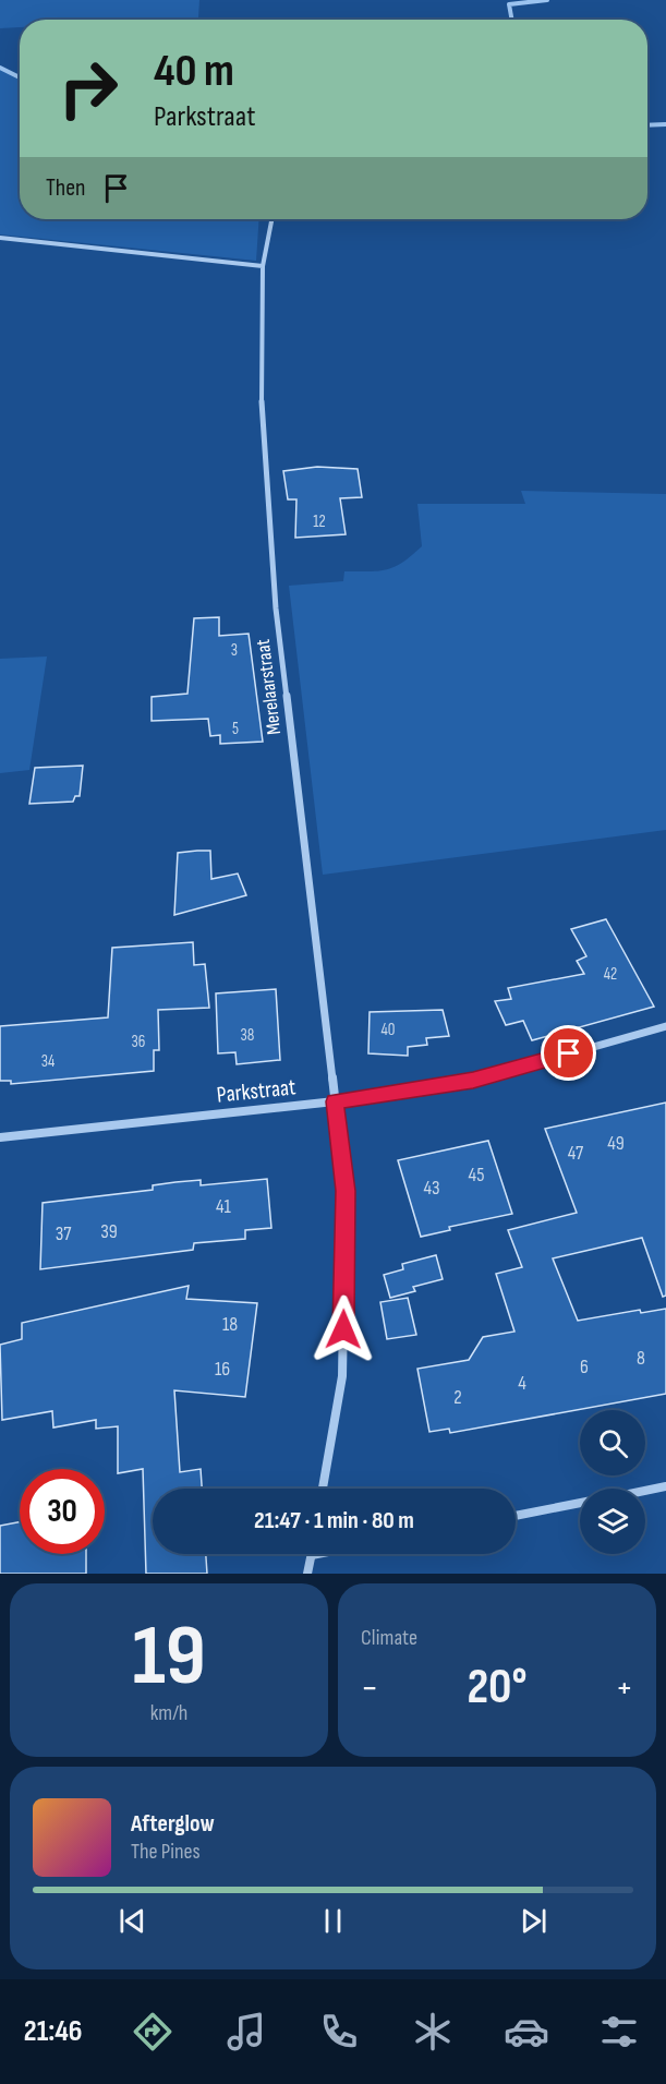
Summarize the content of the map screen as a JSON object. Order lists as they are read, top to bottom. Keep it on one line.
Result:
{"streets":{"street":["Merelaarstraat","Parkstraat"]},"crossings":[["Merelaarstraat","Parkstraat"]],"house_numbers":["12","3","5","42","40","38","36","34","49","47","45","43","41","39","37","18","8","6","16","4","2"],"page":{"turn":["40 m","Parkstraat"],"then":"Then","limit":"30","trip":"21:47 · 1 min · 80 m","tile":[["19","km/h"],"Climate"],"heat":["−","20°","+"],"song":["Afterglow","The Pines"],"tabs":"21:46"}}
